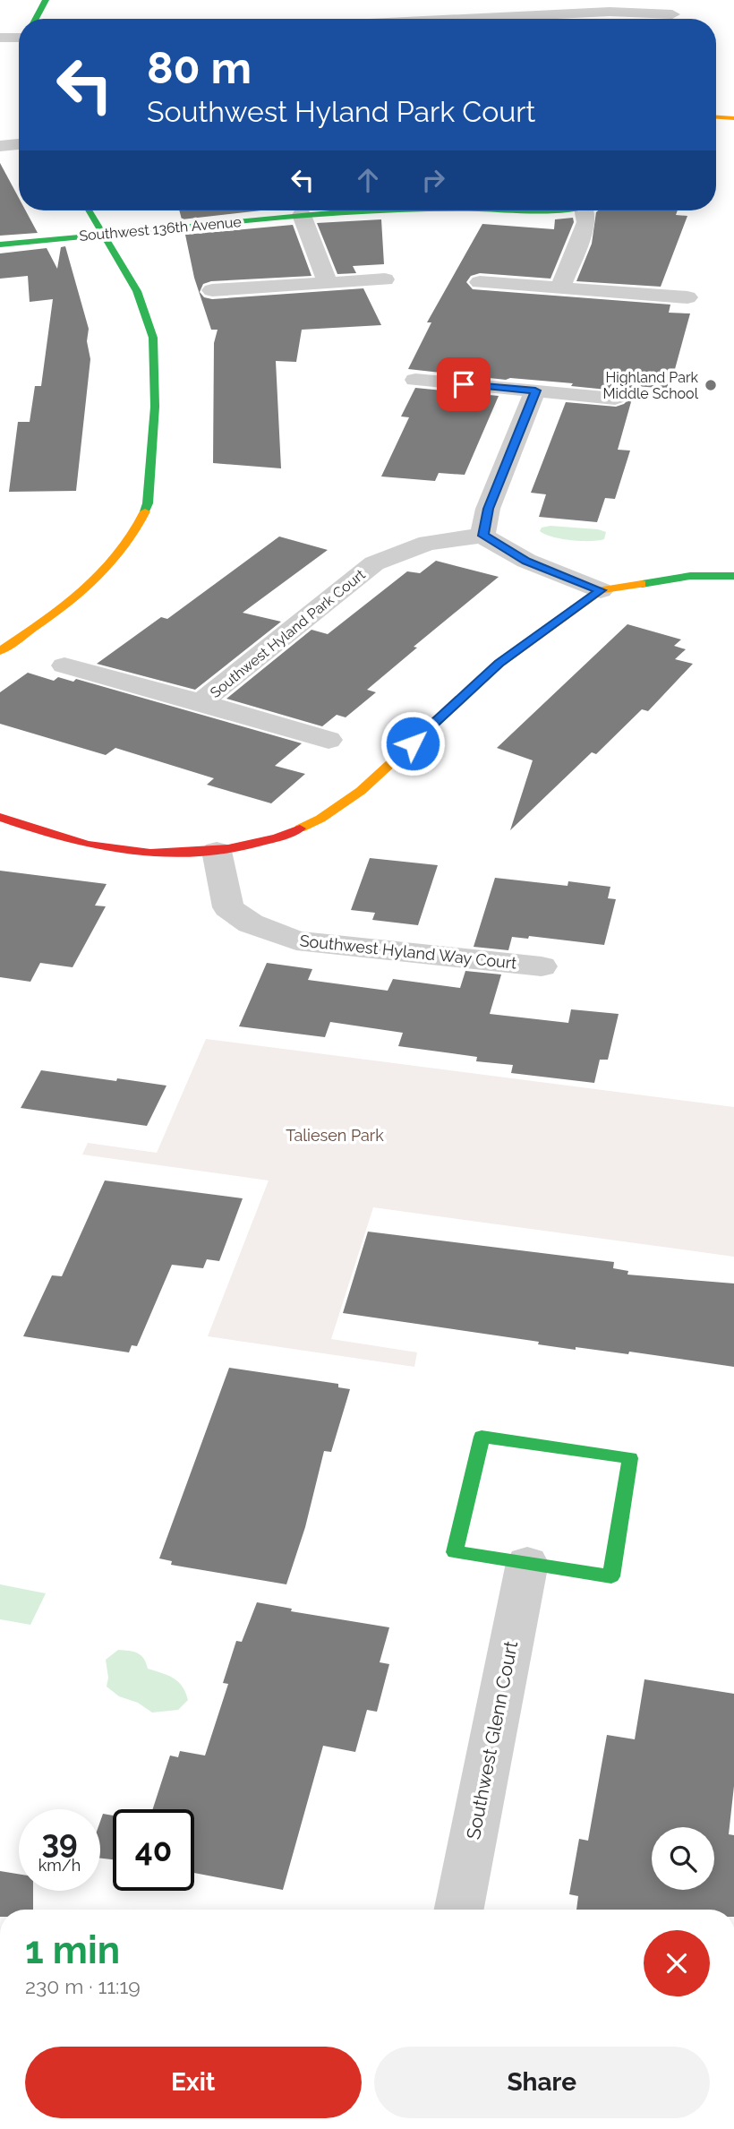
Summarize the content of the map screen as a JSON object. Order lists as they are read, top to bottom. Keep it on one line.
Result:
{"streets":{"street":["Southwest 136th Avenue","Southwest Hyland Park Court","Southwest Hyland Way Court","Southwest Glenn Court"]},"parks":["Taliesen Park"],"places":["Highland Park Middle School"],"page":{"turn":["80 m","Southwest Hyland Park Court"],"speed":"39 km/h","limit":"40","heading":["1 min","230 m · 11:19"],"buttons":["Exit","Share"]}}
